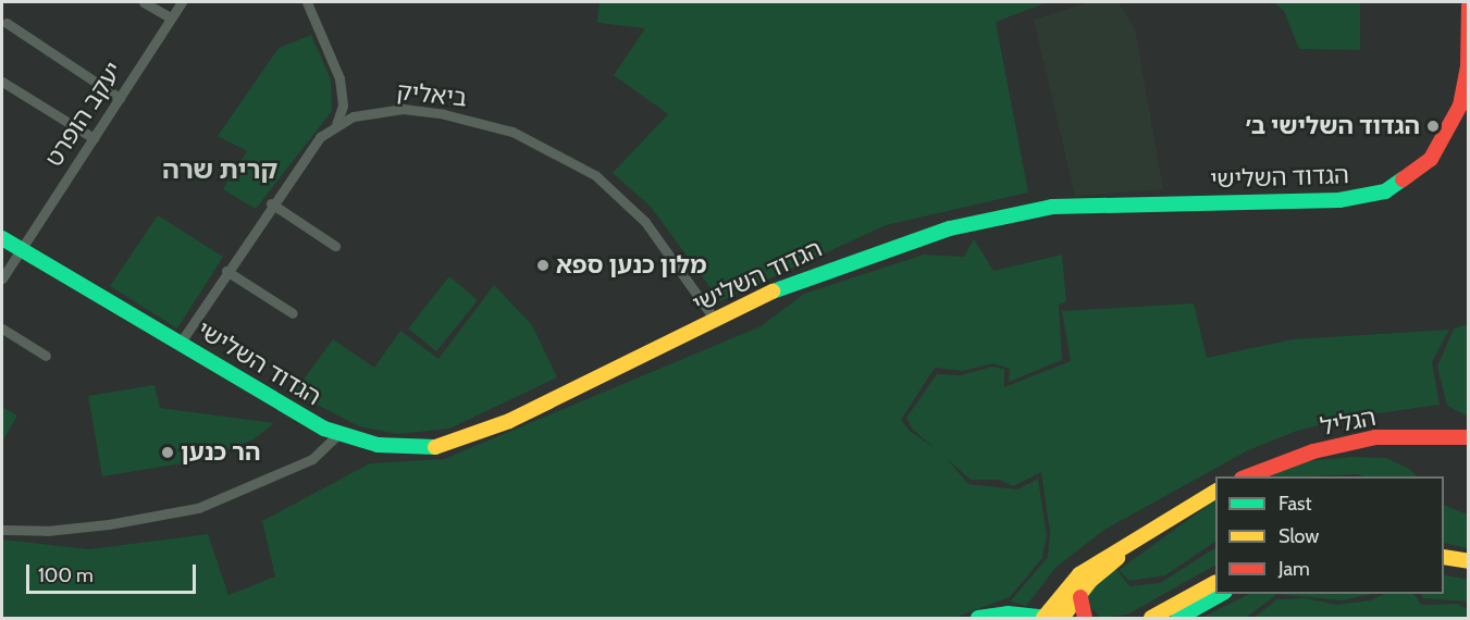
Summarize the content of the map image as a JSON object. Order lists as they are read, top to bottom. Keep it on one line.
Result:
{"streets":{"street":["ביאליק","יעקב הופרט","הגדוד השלישי","הגליל"]},"crossings":[["ביאליק","הגדוד השלישי"],["יעקב הופרט","הגדוד השלישי"]],"districts":["קרית שרה"],"places":["הגדוד השלישי ב׳","מלון כנען ספא","הר כנען"],"legend":["Fast","Slow","Jam"],"scale_bar":"100 m"}
